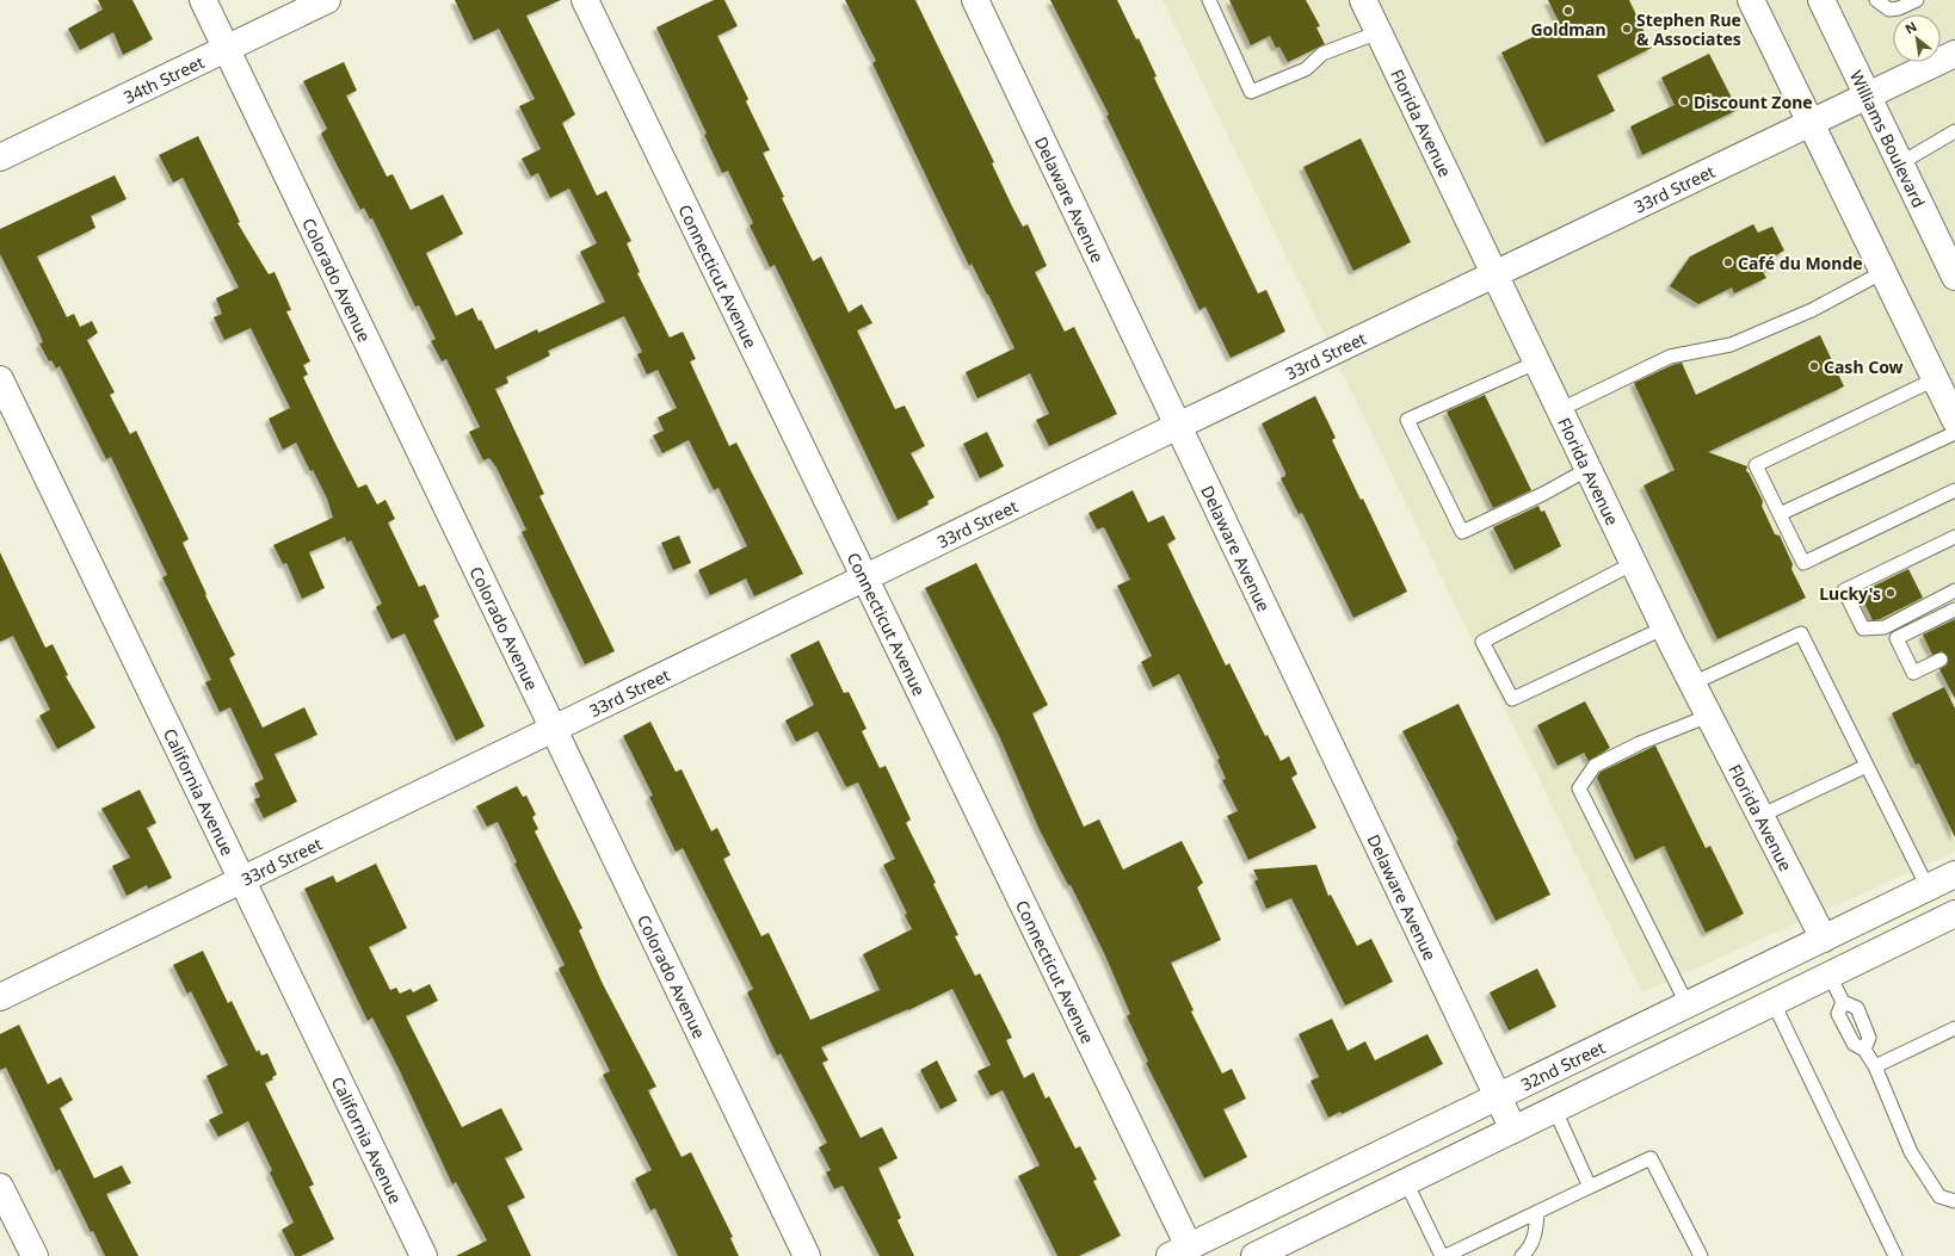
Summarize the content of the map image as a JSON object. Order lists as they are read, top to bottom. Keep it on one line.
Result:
{"streets":{"street":["34th Street","Florida Avenue","Williams Boulevard","33rd Street","Delaware Avenue","Connecticut Avenue","Colorado Avenue","California Avenue","32nd Street"]},"crossings":[["34th Street","Colorado Avenue"],["Florida Avenue","33rd Street"],["Florida Avenue","32nd Street"],["Williams Boulevard","33rd Street"],["33rd Street","Delaware Avenue"],["33rd Street","Connecticut Avenue"],["33rd Street","Colorado Avenue"],["33rd Street","California Avenue"],["Delaware Avenue","32nd Street"],["Connecticut Avenue","32nd Street"]],"places":["Goldman","Stephen Rue & Associates","Discount Zone","Café du Monde","Cash Cow","Lucky's"],"north":"top left"}
